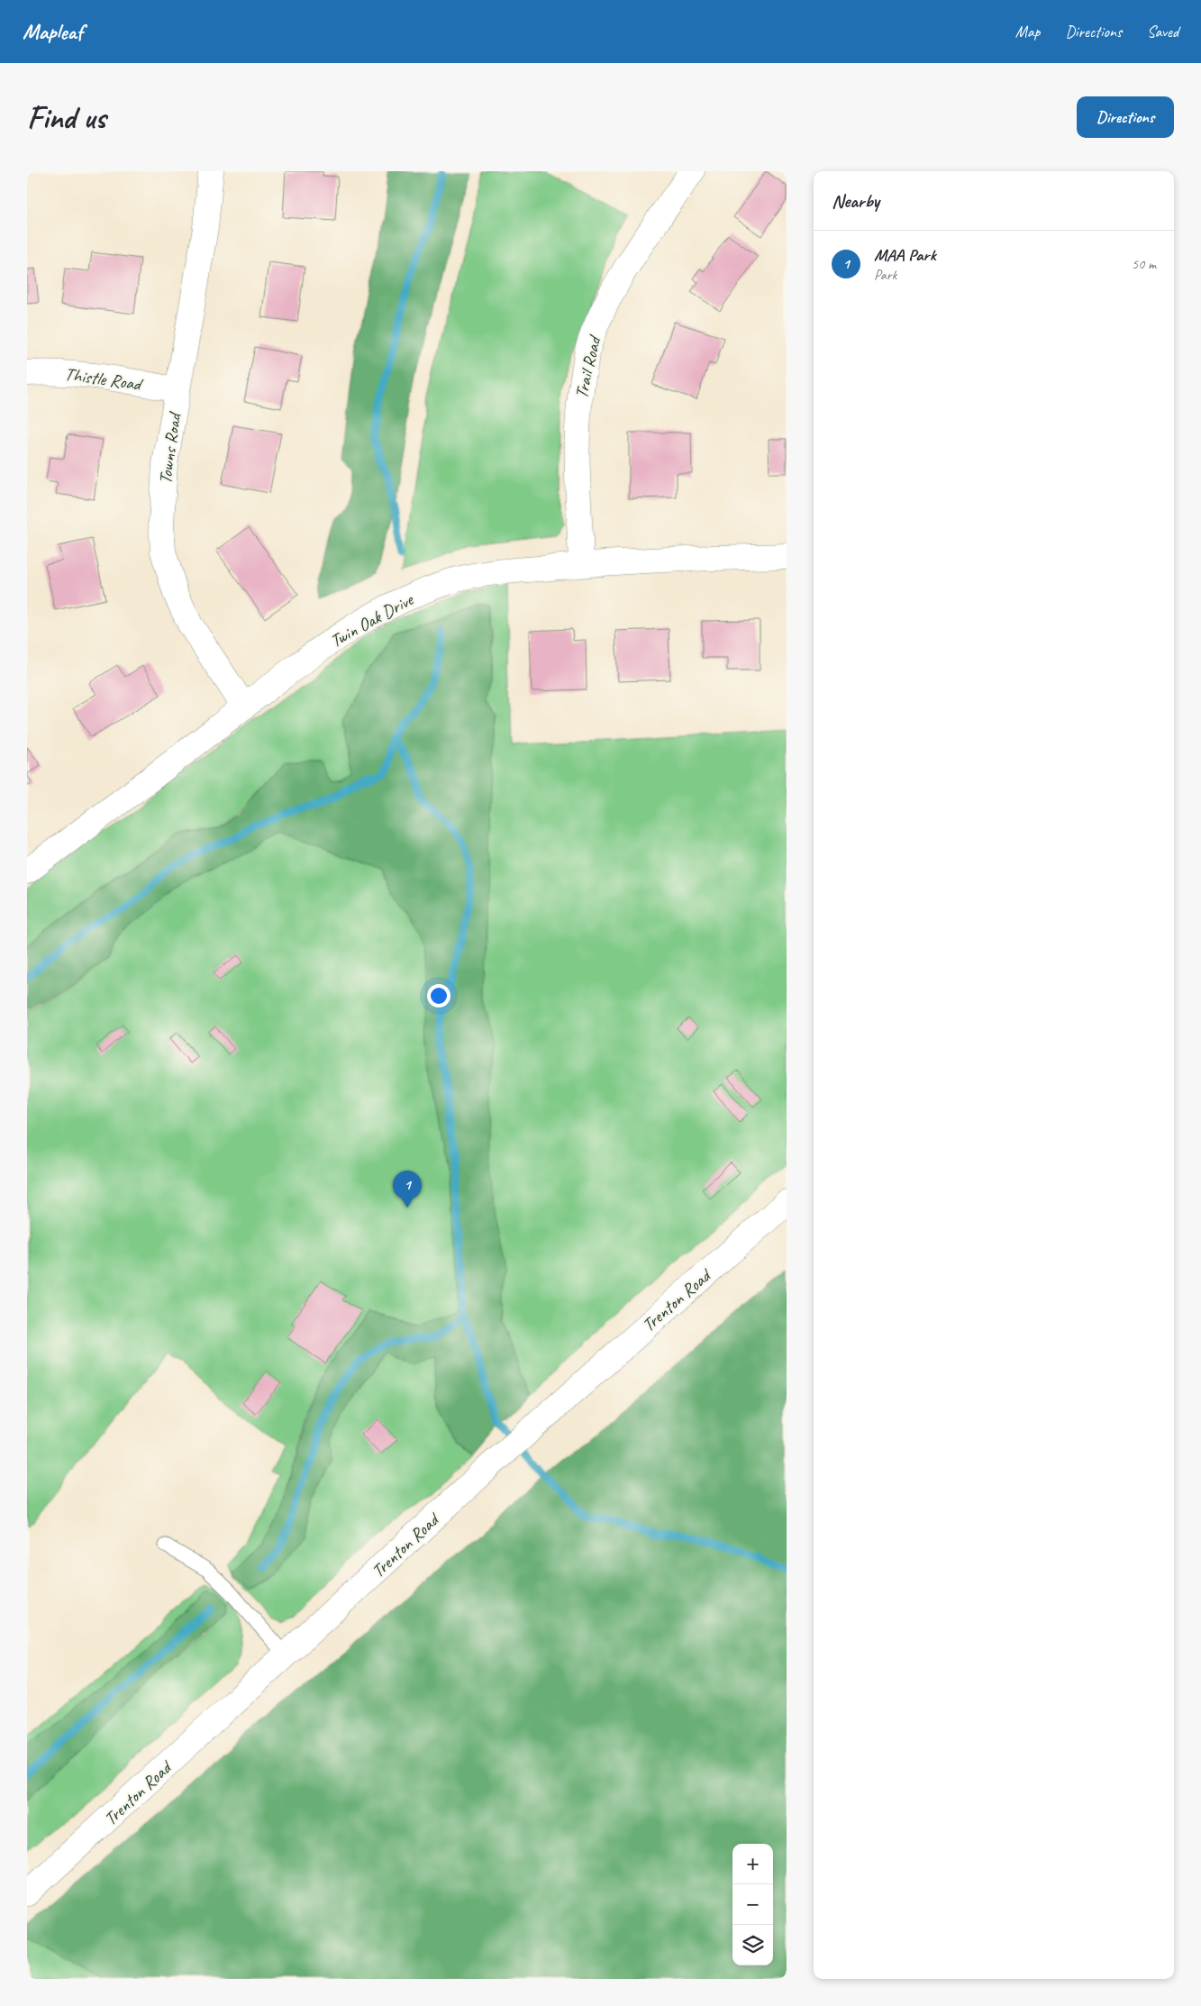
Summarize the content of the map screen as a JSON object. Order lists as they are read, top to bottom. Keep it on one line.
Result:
{"streets":{"street":["Trail Road","Thistle Road","Towns Road","Twin Oak Drive","Trenton Road"]},"crossings":[["Trail Road","Twin Oak Drive"],["Thistle Road","Towns Road"],["Towns Road","Twin Oak Drive"]],"page":{"header":"Mapleaf","nav":["Map","Directions","Saved"],"buttons":"Directions","title":"Find us","heading":"Nearby","list":[{"mark":"1","name":"MAA Park","note":"Park","value":"50 m"}],"pins":"1","map_buttons":["+","−"]}}
